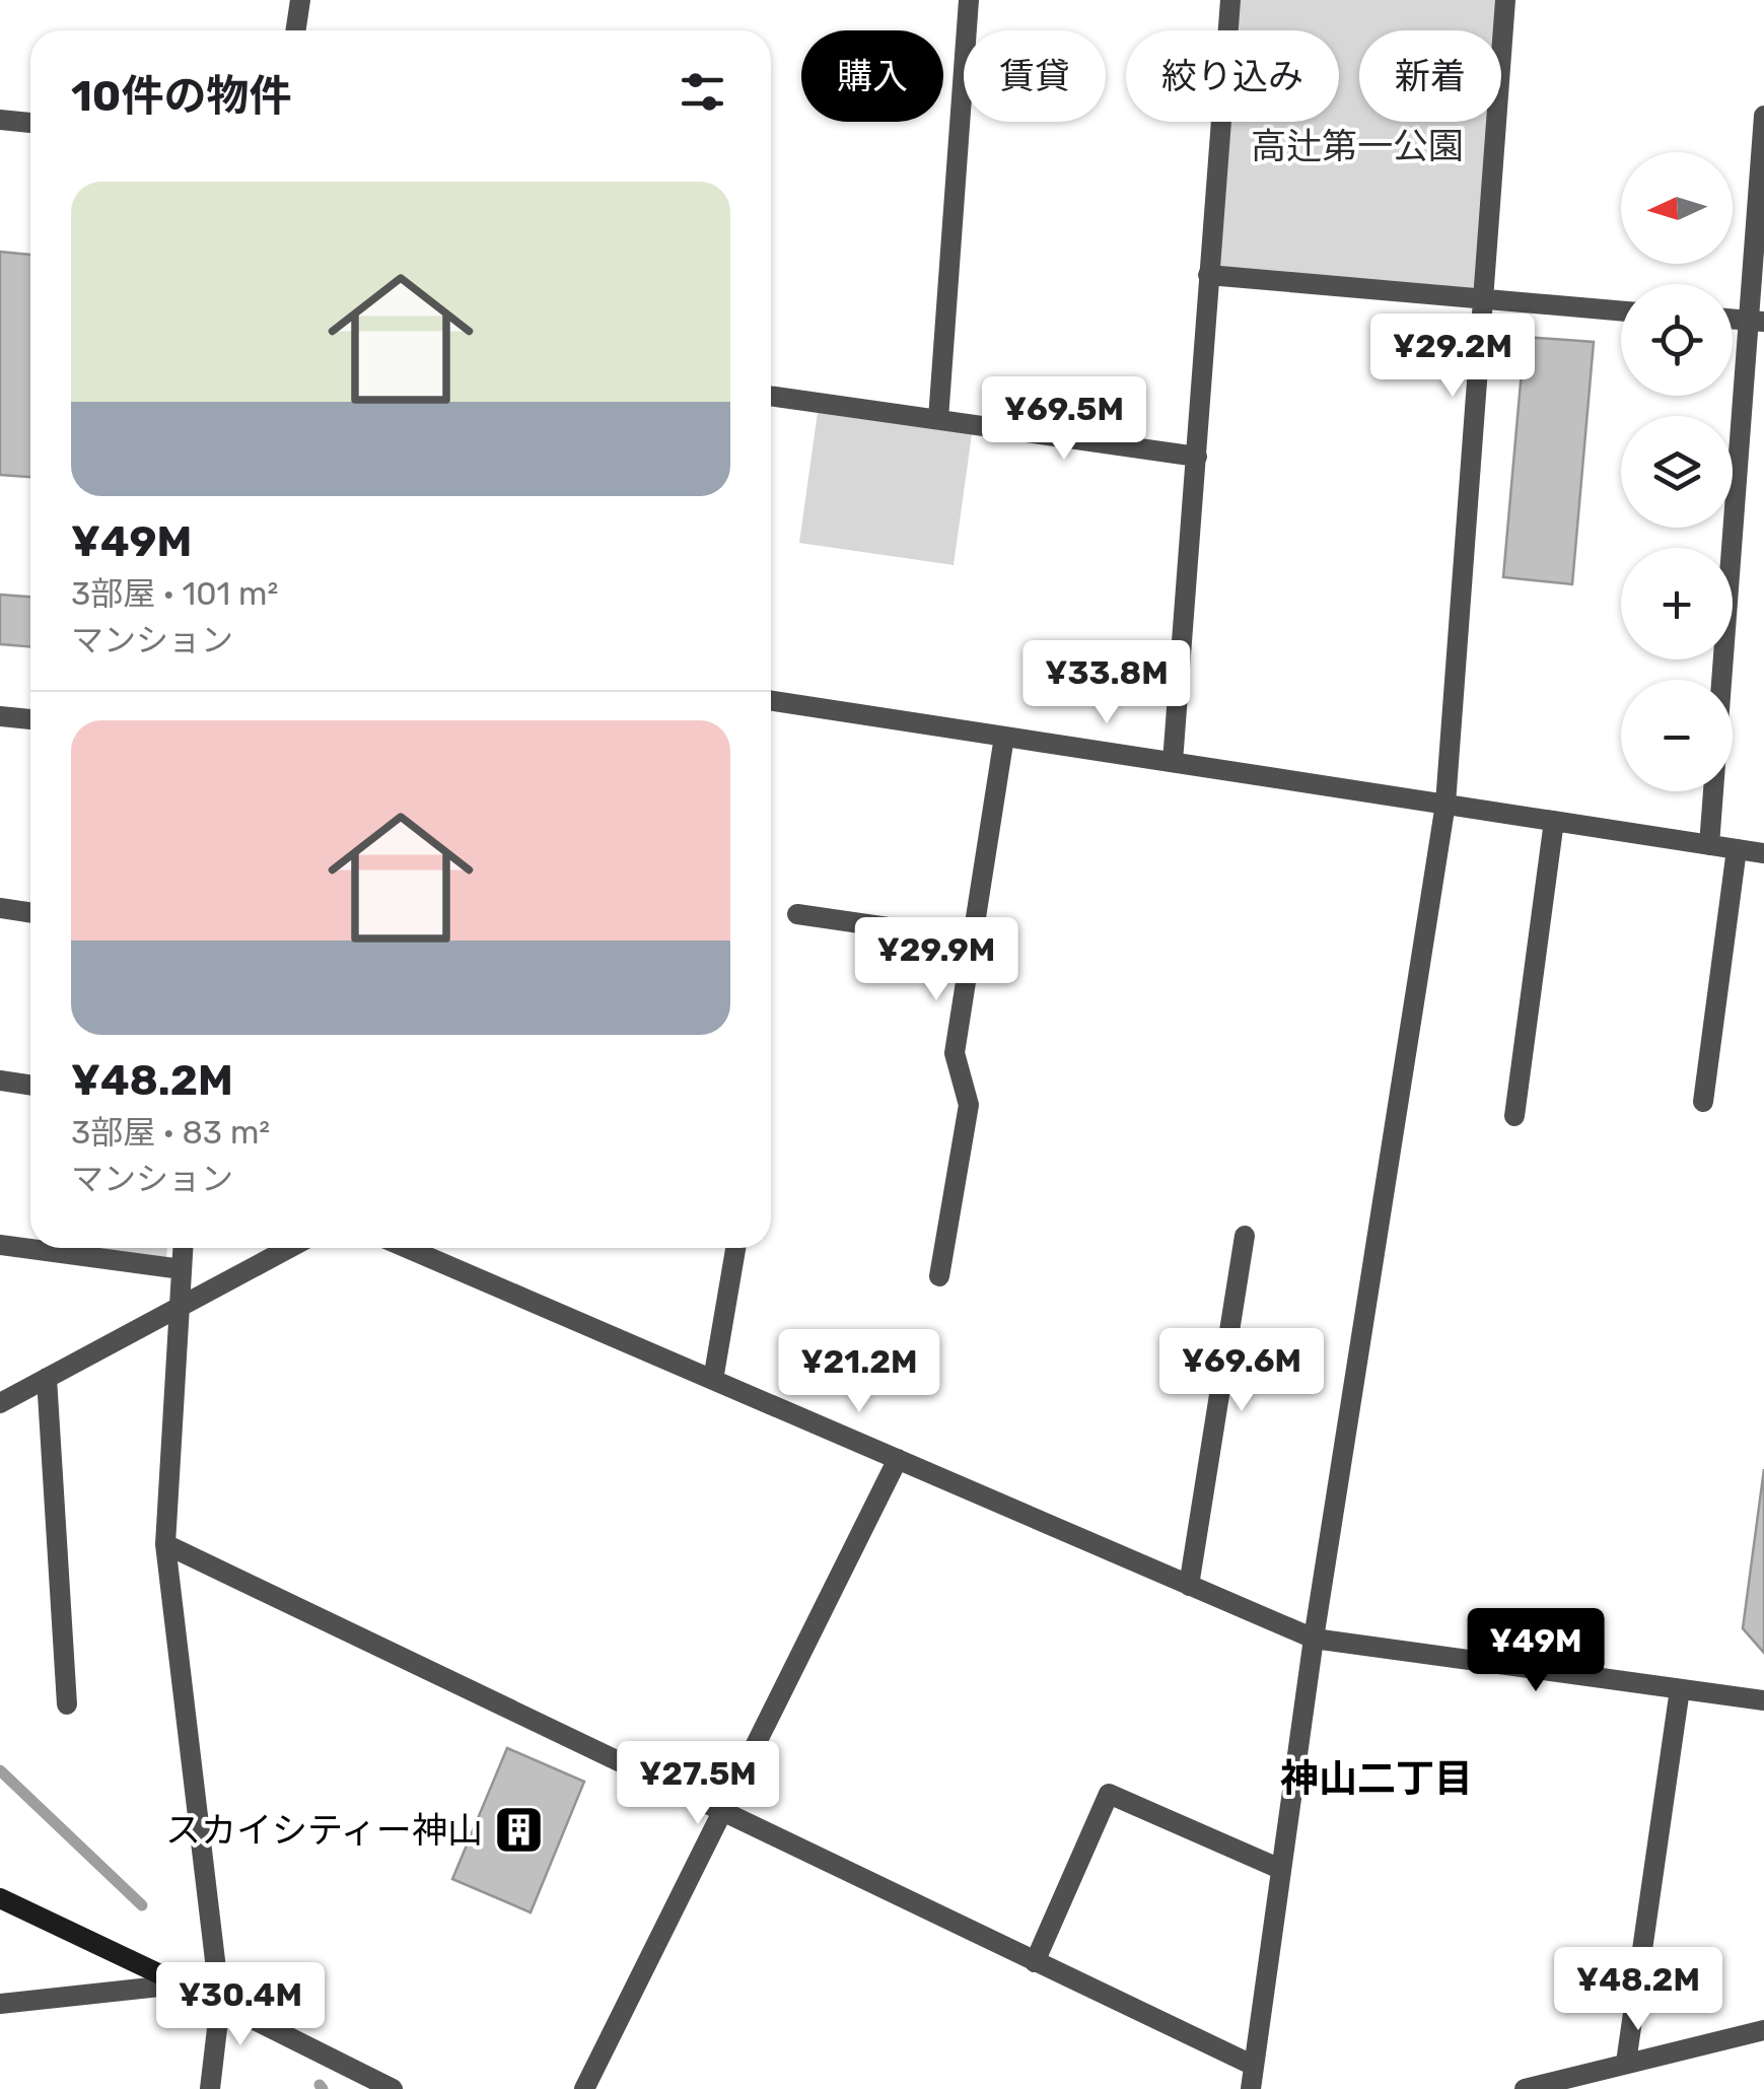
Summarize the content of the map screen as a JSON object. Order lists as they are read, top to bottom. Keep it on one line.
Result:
{"districts":["神山二丁目"],"parks":["高辻第一公園"],"places":{"building":["スカイシティー神山"]},"north":"left","page":{"chip":["購入","賃貸","絞り込み","新着"],"heading":"10件の物件","map_buttons":["+","−"],"list":[{"name":"¥49M","note":"3部屋 · 101 m² · マンション"},{"name":"¥48.2M","note":"3部屋 · 83 m² · マンション"}],"price":["¥29.2M","¥69.5M","¥33.8M","¥29.9M","¥69.6M","¥21.2M","¥49M","¥27.5M","¥48.2M","¥30.4M"]}}
